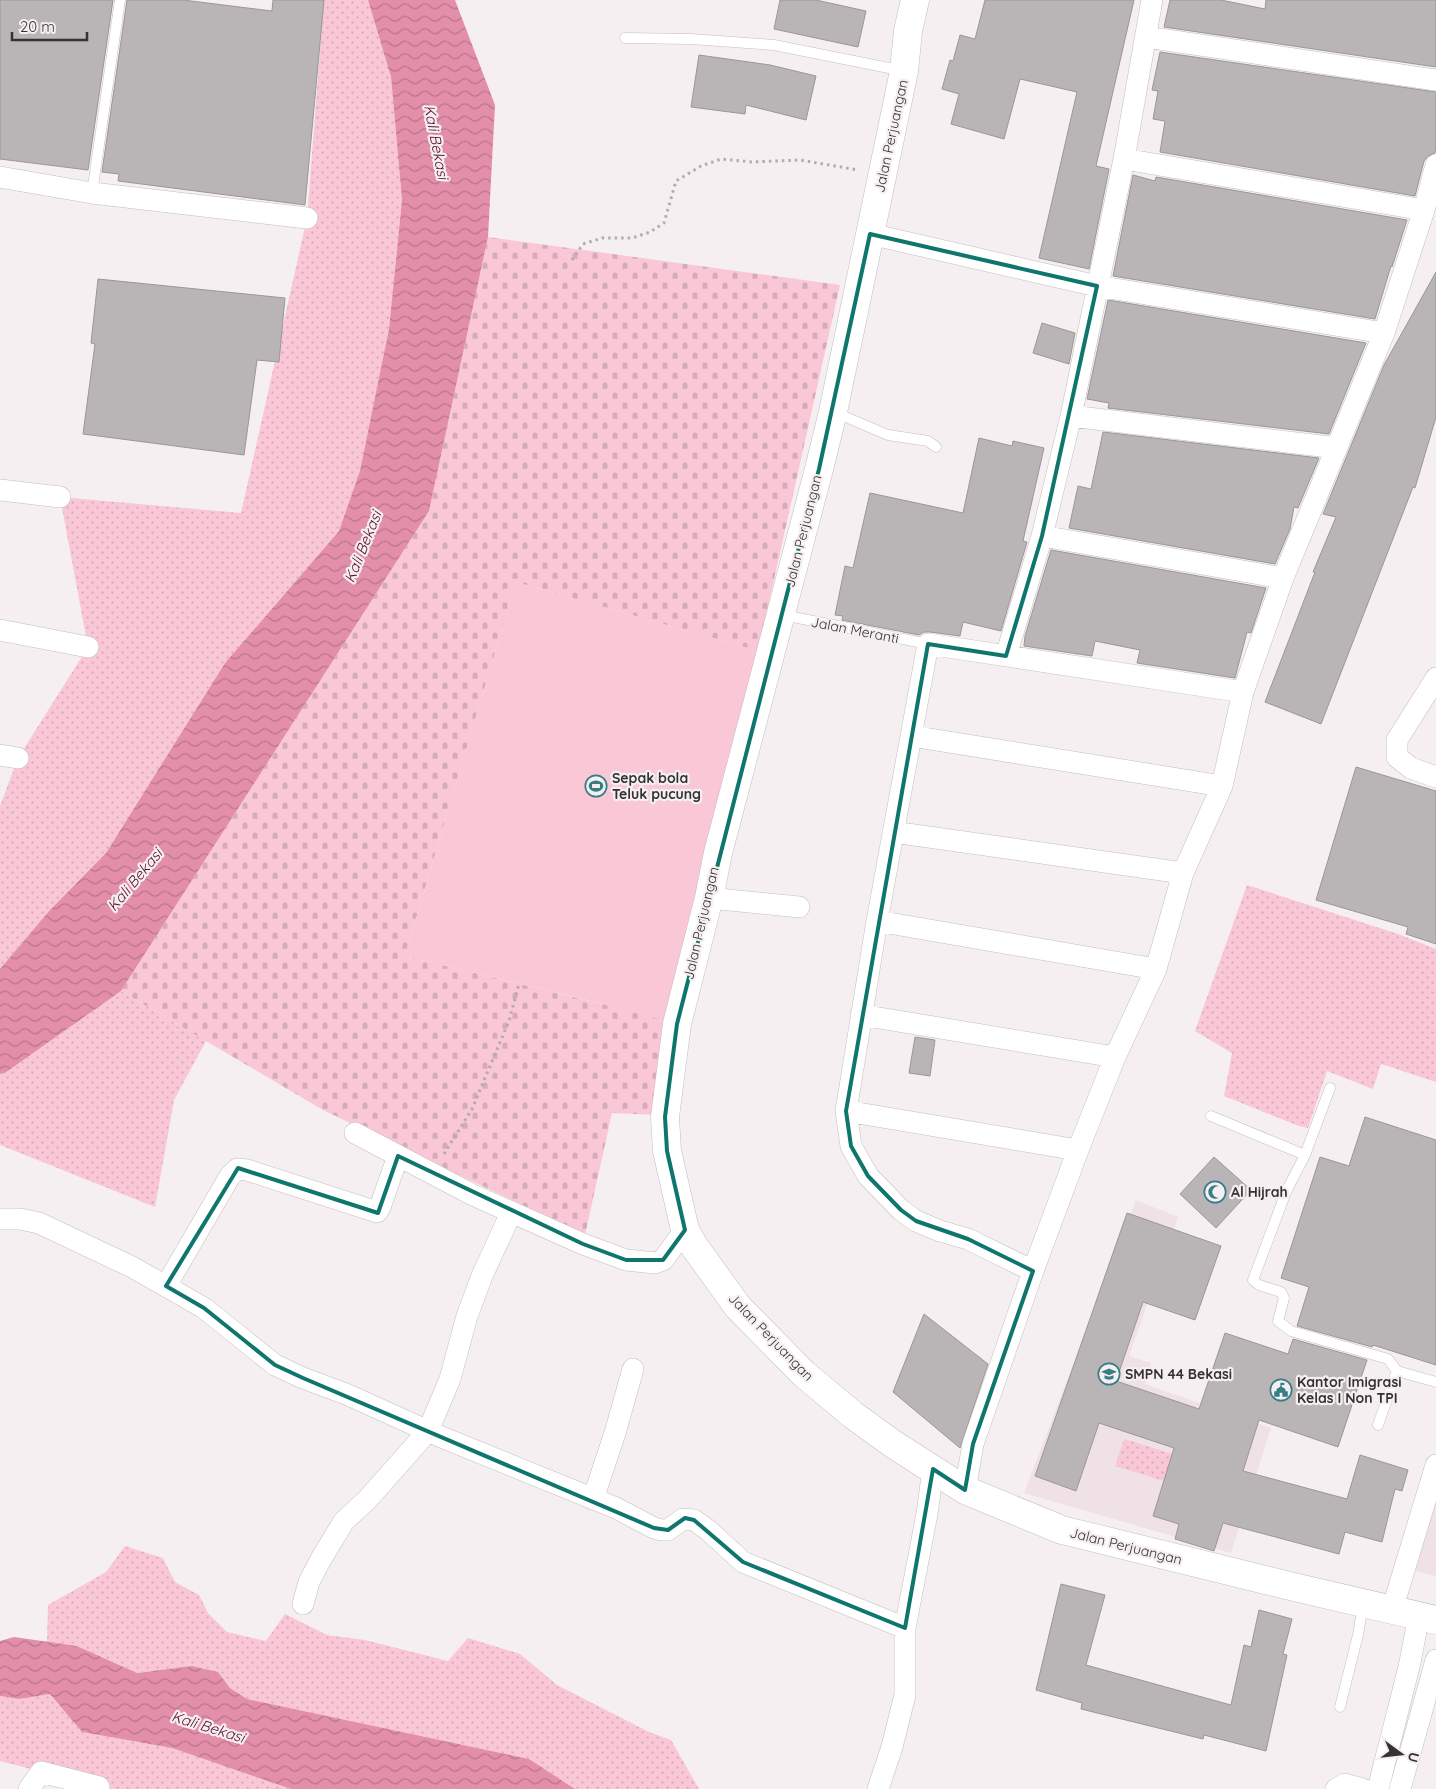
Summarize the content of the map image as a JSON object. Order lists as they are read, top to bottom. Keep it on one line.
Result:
{"streets":{"main road":["Jalan Perjuangan"],"lane":["Jalan Meranti"]},"crossings":[["Jalan Perjuangan","Jalan Meranti"]],"water":["Kali Bekasi"],"places":{"sports":["Sepak bola Teluk pucung"],"mosque":["Al Hijrah"],"school or university":["SMPN 44 Bekasi"],"public building":["Kantor Imigrasi Kelas I Non TPI"]},"scale_bar":"20 m","north":"right"}
